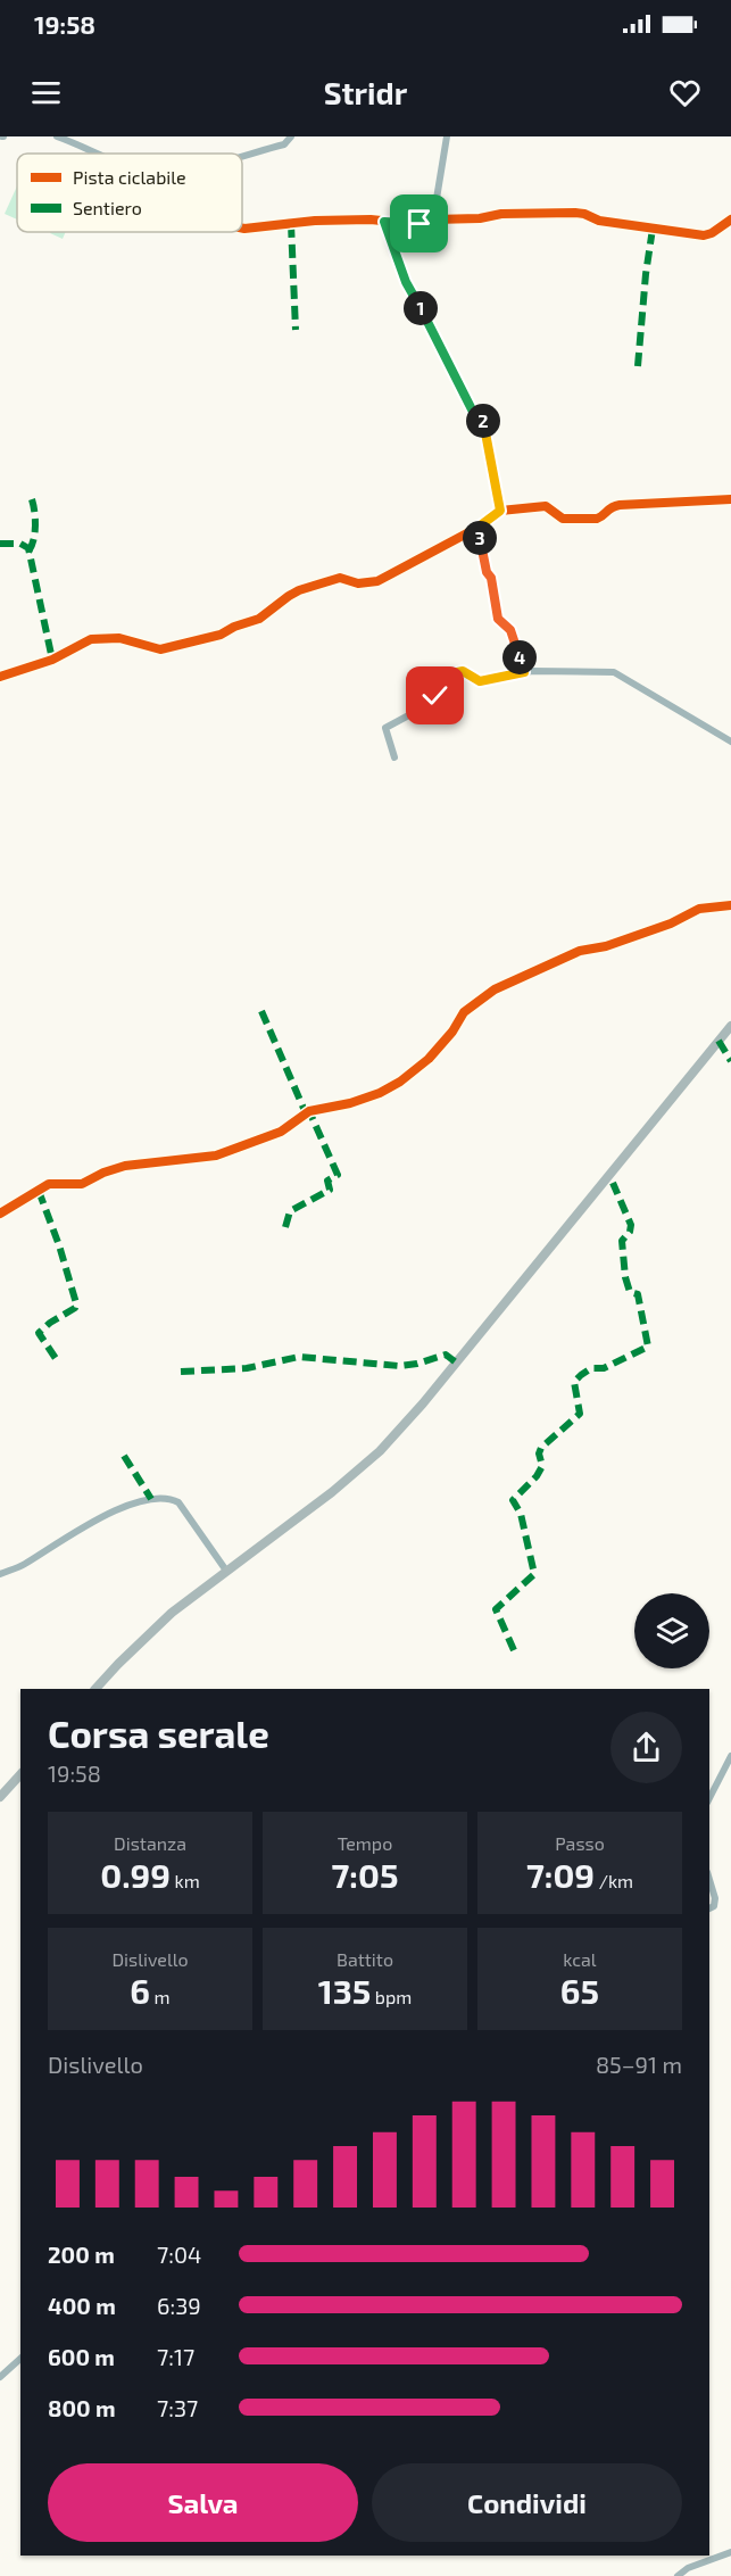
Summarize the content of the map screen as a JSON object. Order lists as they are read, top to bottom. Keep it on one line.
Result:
{"legend":["Pista ciclabile","Sentiero"],"page":{"status":"19:58","header":"Stridr","pins":["1","2","3","4"],"heading":["Corsa serale","19:58"],"stats":[["Distanza","0.99 km"],["Tempo","7:05"],["Passo","7:09 /km"],["Dislivello","6 m"],["Battito","135 bpm"],["kcal","65"]],"chart":["Dislivello","85–91 m"],"list":[{"name":"200 m","note":"7:04"},{"name":"400 m","note":"6:39"},{"name":"600 m","note":"7:17"},{"name":"800 m","note":"7:37"}],"buttons":["Salva","Condividi"]}}
